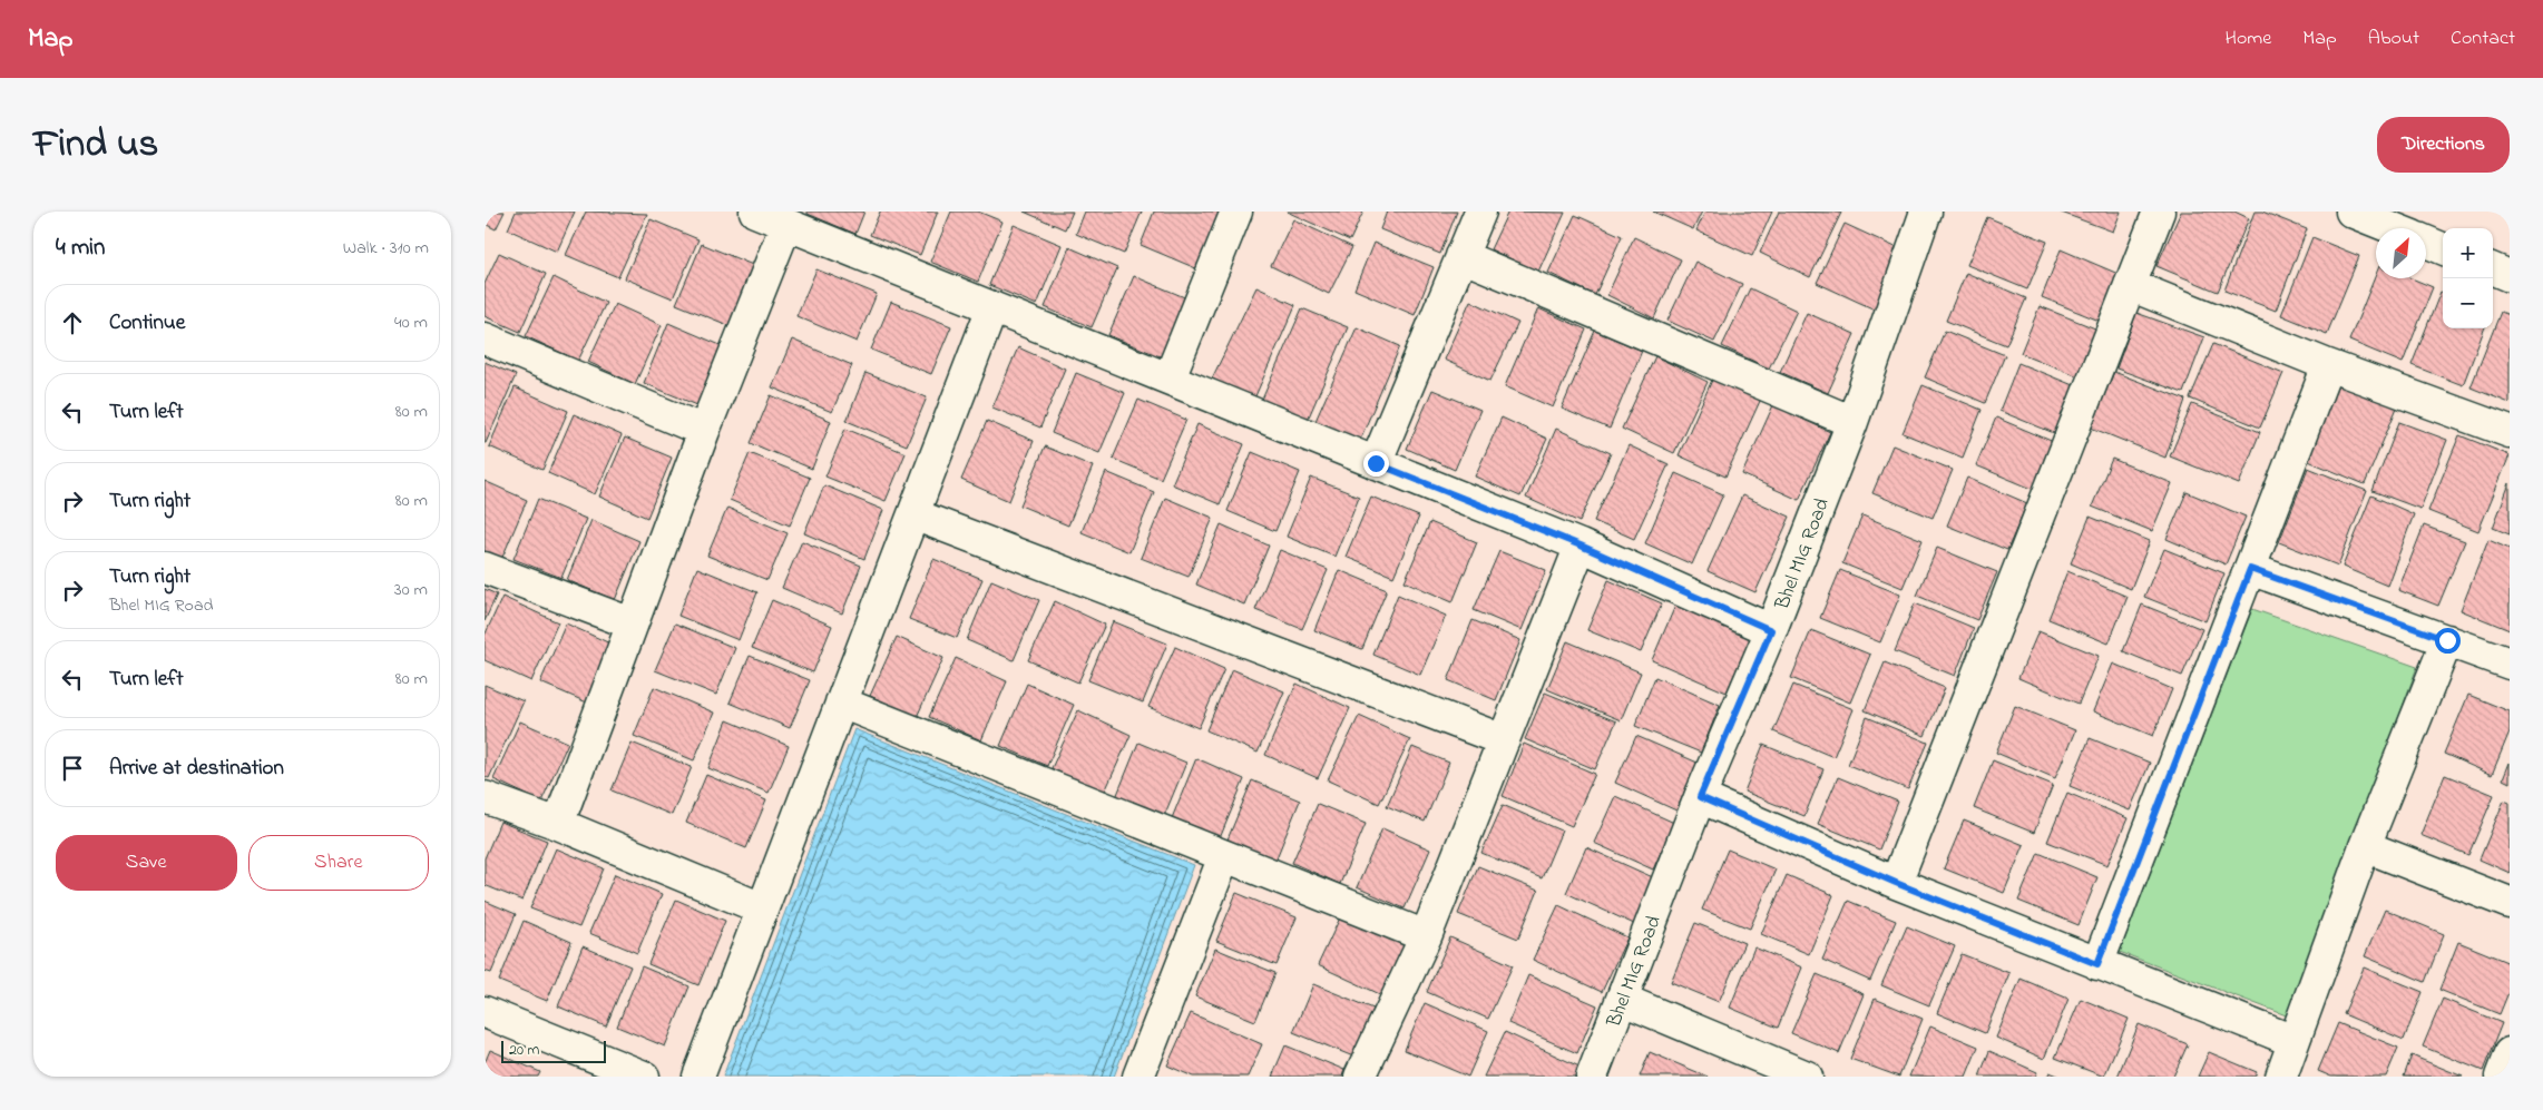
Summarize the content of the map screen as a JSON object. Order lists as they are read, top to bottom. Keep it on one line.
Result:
{"streets":{"street":["Bhel MIG Road"]},"scale_bar":"20 m","north":"top right","page":{"header":"Map","nav":["Home","Map","About","Contact"],"title":"Find us","buttons":["Directions",["Save","Share"]],"heading":["4 min","Walk · 310 m"],"map_buttons":["+","−"],"list":[["Continue","40 m"],["Turn left","80 m"],["Turn right","80 m"],["Turn right","Bhel MIG Road","30 m"],["Turn left","80 m"],"Arrive at destination"],"scale":"20 m"}}
